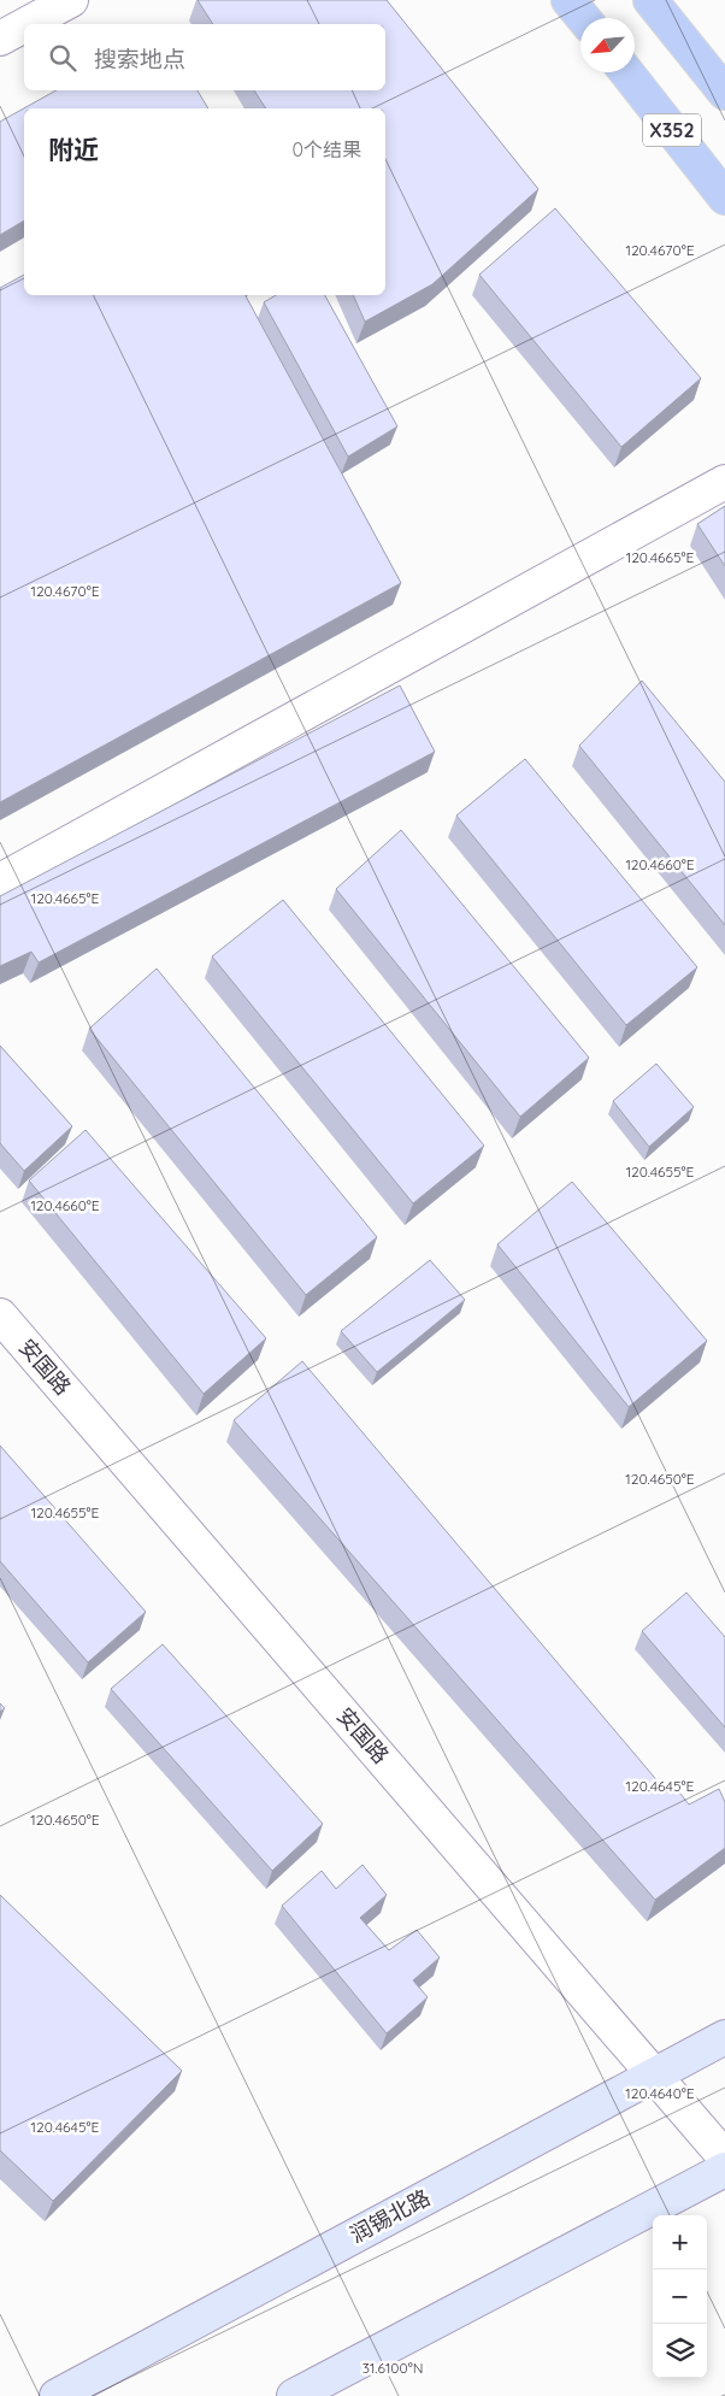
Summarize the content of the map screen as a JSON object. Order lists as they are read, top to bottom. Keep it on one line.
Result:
{"streets":{"main road":["X352","润锡北路"],"street":["安国路"]},"crossings":[["安国路","润锡北路"]],"north":"bottom left","page":{"search":"搜索地点","heading":["附近","0个结果"],"map_buttons":["+","−"]},"coordinates":["120.4670°E","120.4665°E","120.4660°E","120.4655°E","120.4650°E","120.4645°E","120.4640°E","31.6100°N"]}
